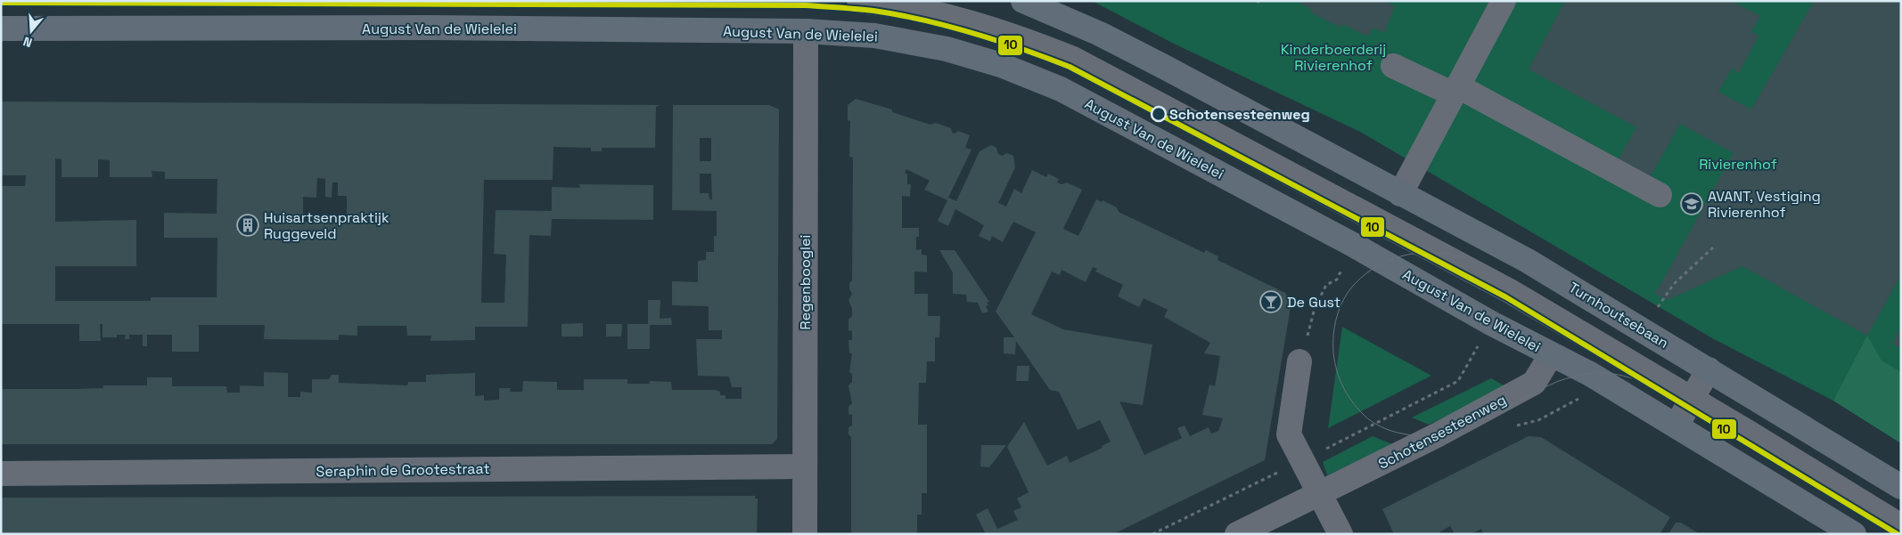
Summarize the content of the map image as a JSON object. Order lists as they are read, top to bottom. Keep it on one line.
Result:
{"streets":{"main road":["August Van de Wielelei","Turnhoutsebaan"],"street":["Regenbooglei","Schotensesteenweg","Seraphin de Grootestraat"]},"crossings":[["August Van de Wielelei","Regenbooglei"],["August Van de Wielelei","Schotensesteenweg"],["Regenbooglei","Seraphin de Grootestraat"]],"parks":["Kinderboerderij Rivierenhof","Rivierenhof"],"places":{"other":["Schotensesteenweg"],"school or university":["AVANT, Vestiging Rivierenhof"],"building":["Huisartsenpraktijk Ruggeveld"],"bar":["De Gust"]},"lines":["transit line 10"],"north":"bottom"}
